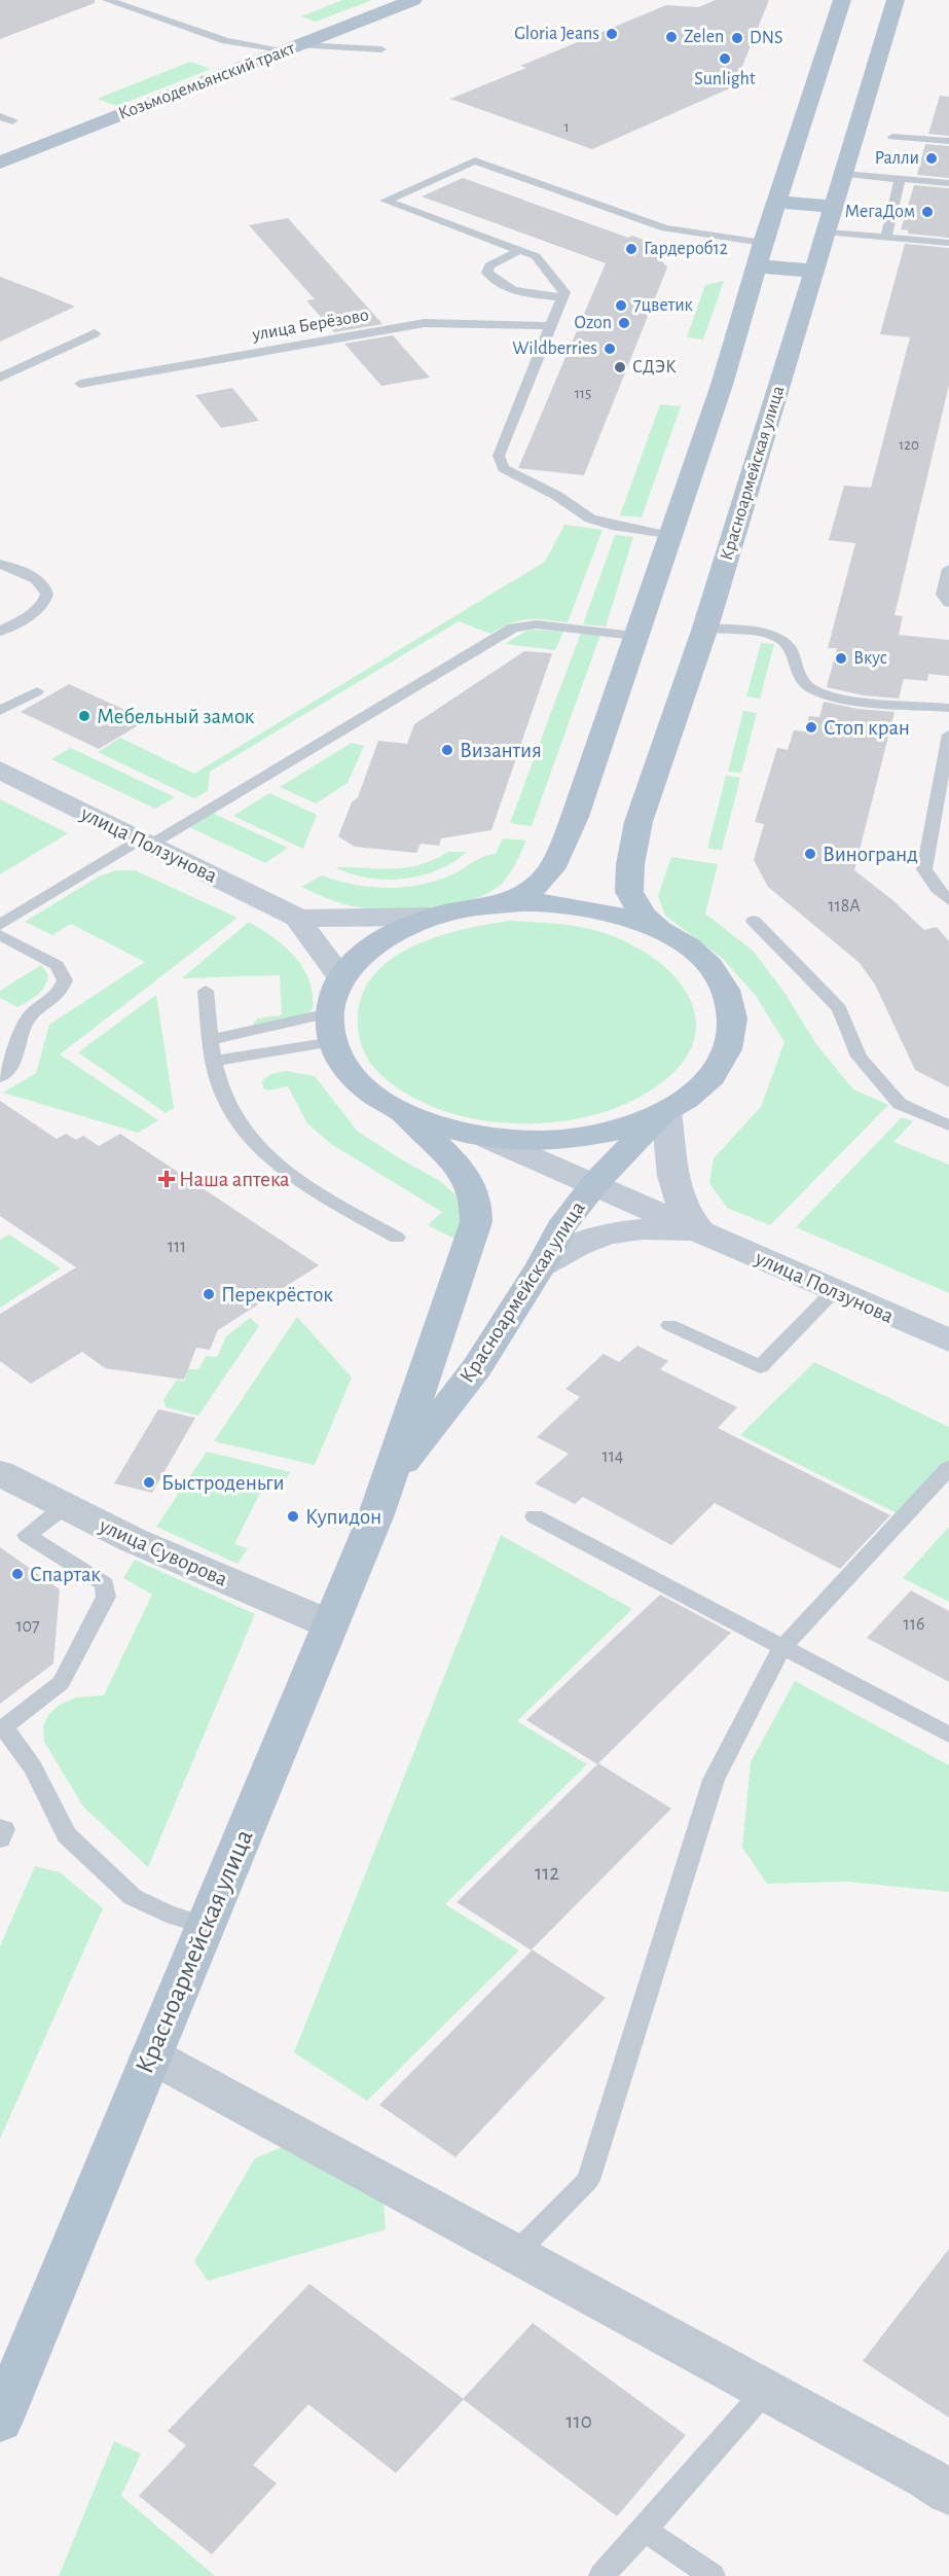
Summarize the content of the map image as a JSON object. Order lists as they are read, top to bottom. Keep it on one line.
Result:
{"streets":{"main road":["Козьмодемьянский тракт","Красноармейская улица","улица Ползунова"],"street":["улица Суворова"],"lane":["улица Берёзово"]},"crossings":[["Красноармейская улица","улица Ползунова"],["Красноармейская улица","улица Суворова"]],"places":{"other":["Gloria Jeans","Zelen","DNS","Sunlight","Ралли","МегаДом","Гардероб12","7цветик","Ozon","Wildberries","СДЭК","Вкус","Мебельный замок","Стоп кран","Византия","Виногранд","Перекрёсток","Быстроденьги","Купидон","Спартак"],"health":["Наша аптека"]},"house_numbers":["1","115","120","118А","111","114","116","107","112","110"]}
